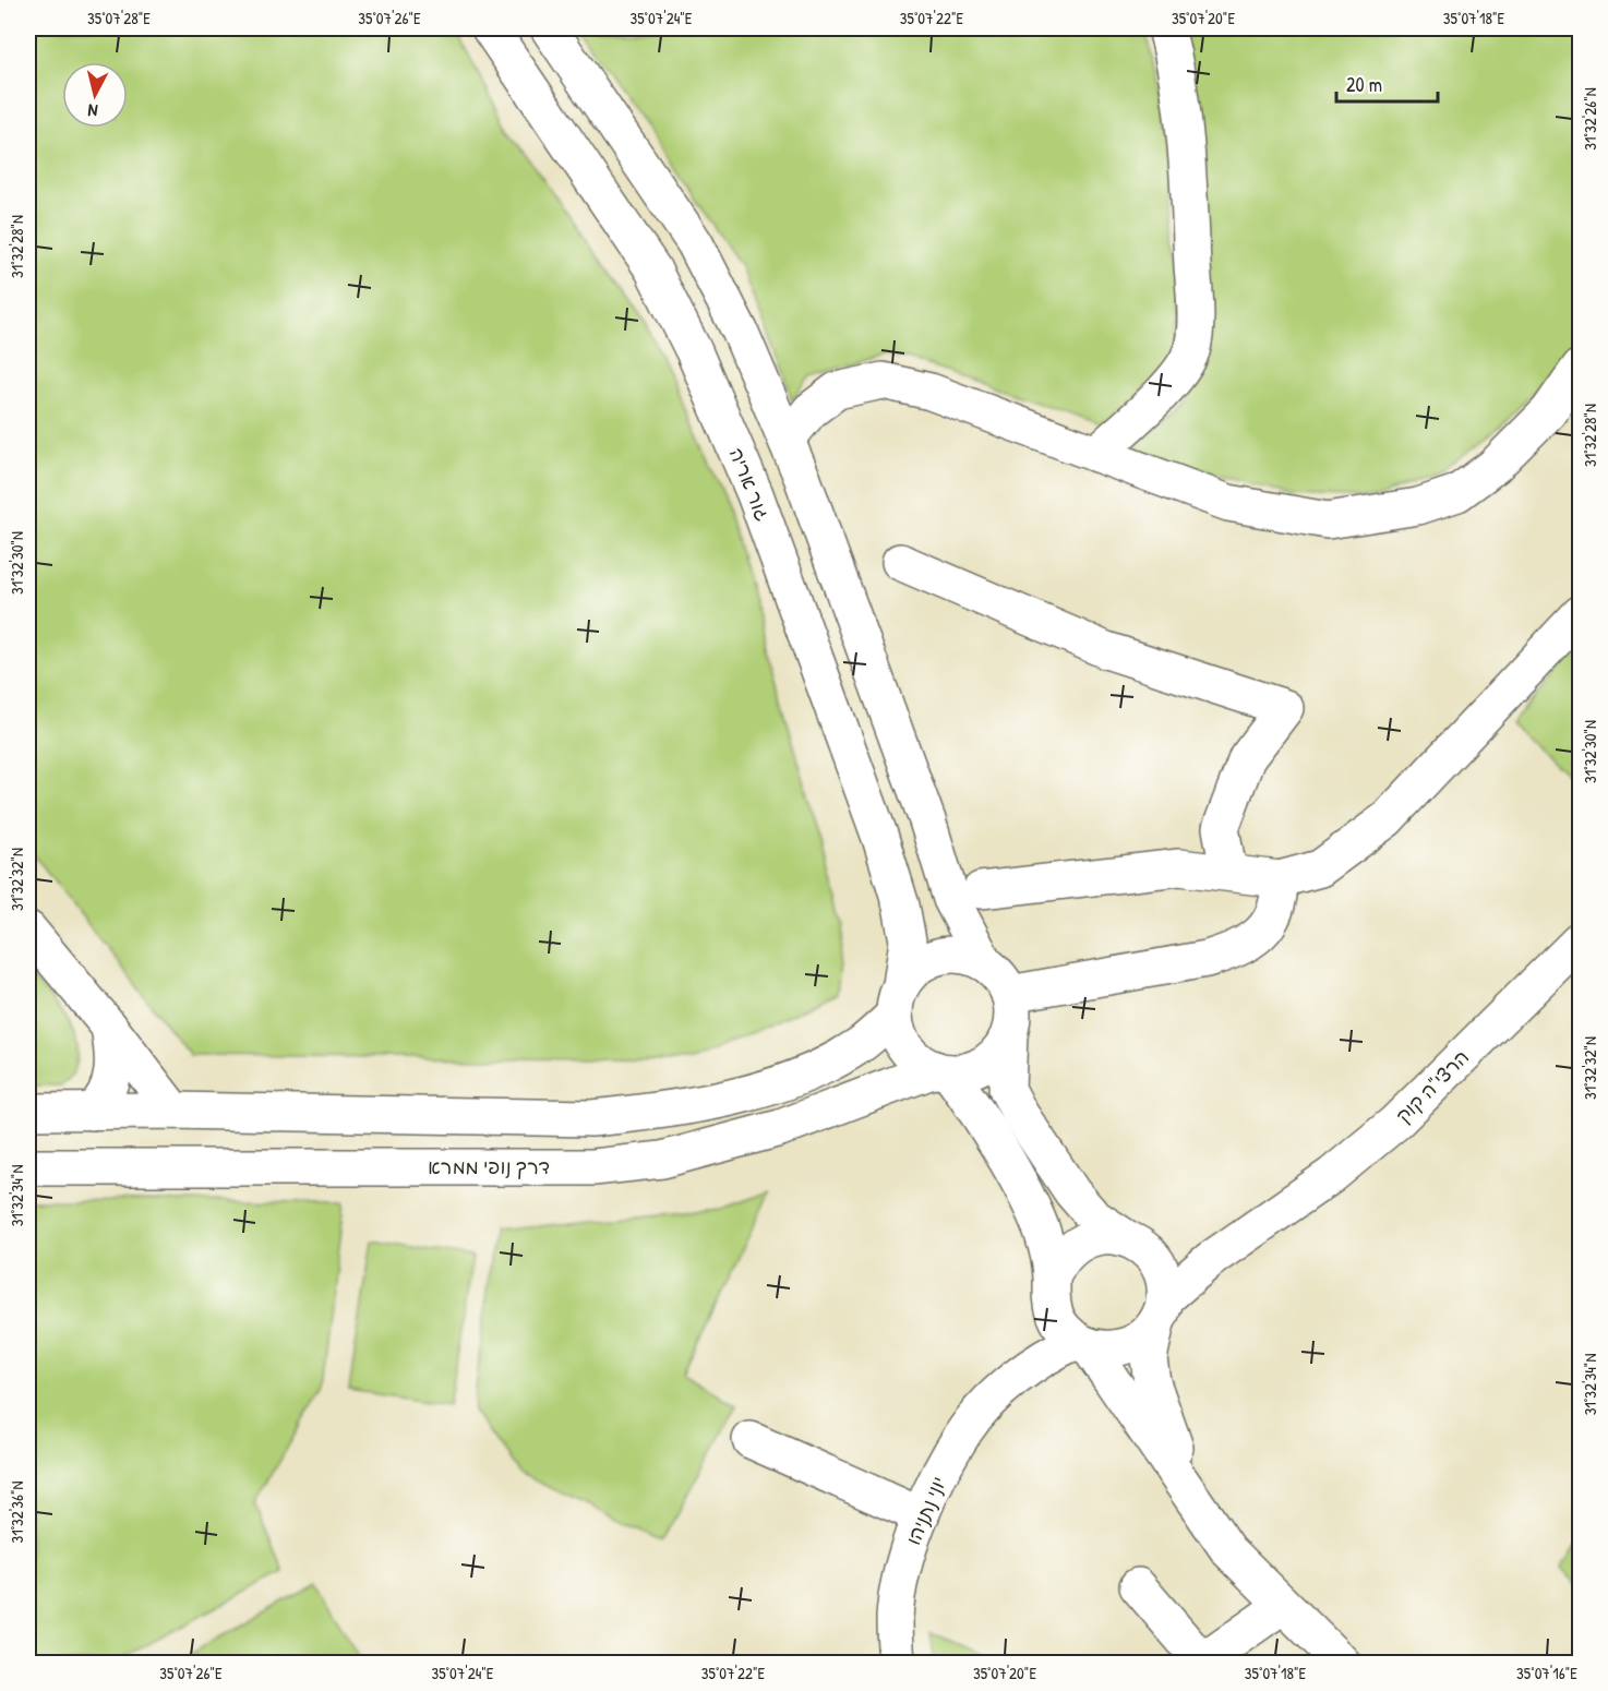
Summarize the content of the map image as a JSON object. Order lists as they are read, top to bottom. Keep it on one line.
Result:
{"streets":{"main road":["גור אריה","הרצי\"ה קוק","דרך נופי ממרא","יוני נתניהו"]},"crossings":[["גור אריה","דרך נופי ממרא"]],"scale_bar":"20 m","north":"bottom","coordinates":["35°07'28\"E","35°07'26\"E","35°07'24\"E","35°07'22\"E","35°07'20\"E","35°07'18\"E","31°32'26\"N","31°32'28\"N","31°32'30\"N","31°32'32\"N","31°32'34\"N","31°32'36\"N","35°07'16\"E"]}
